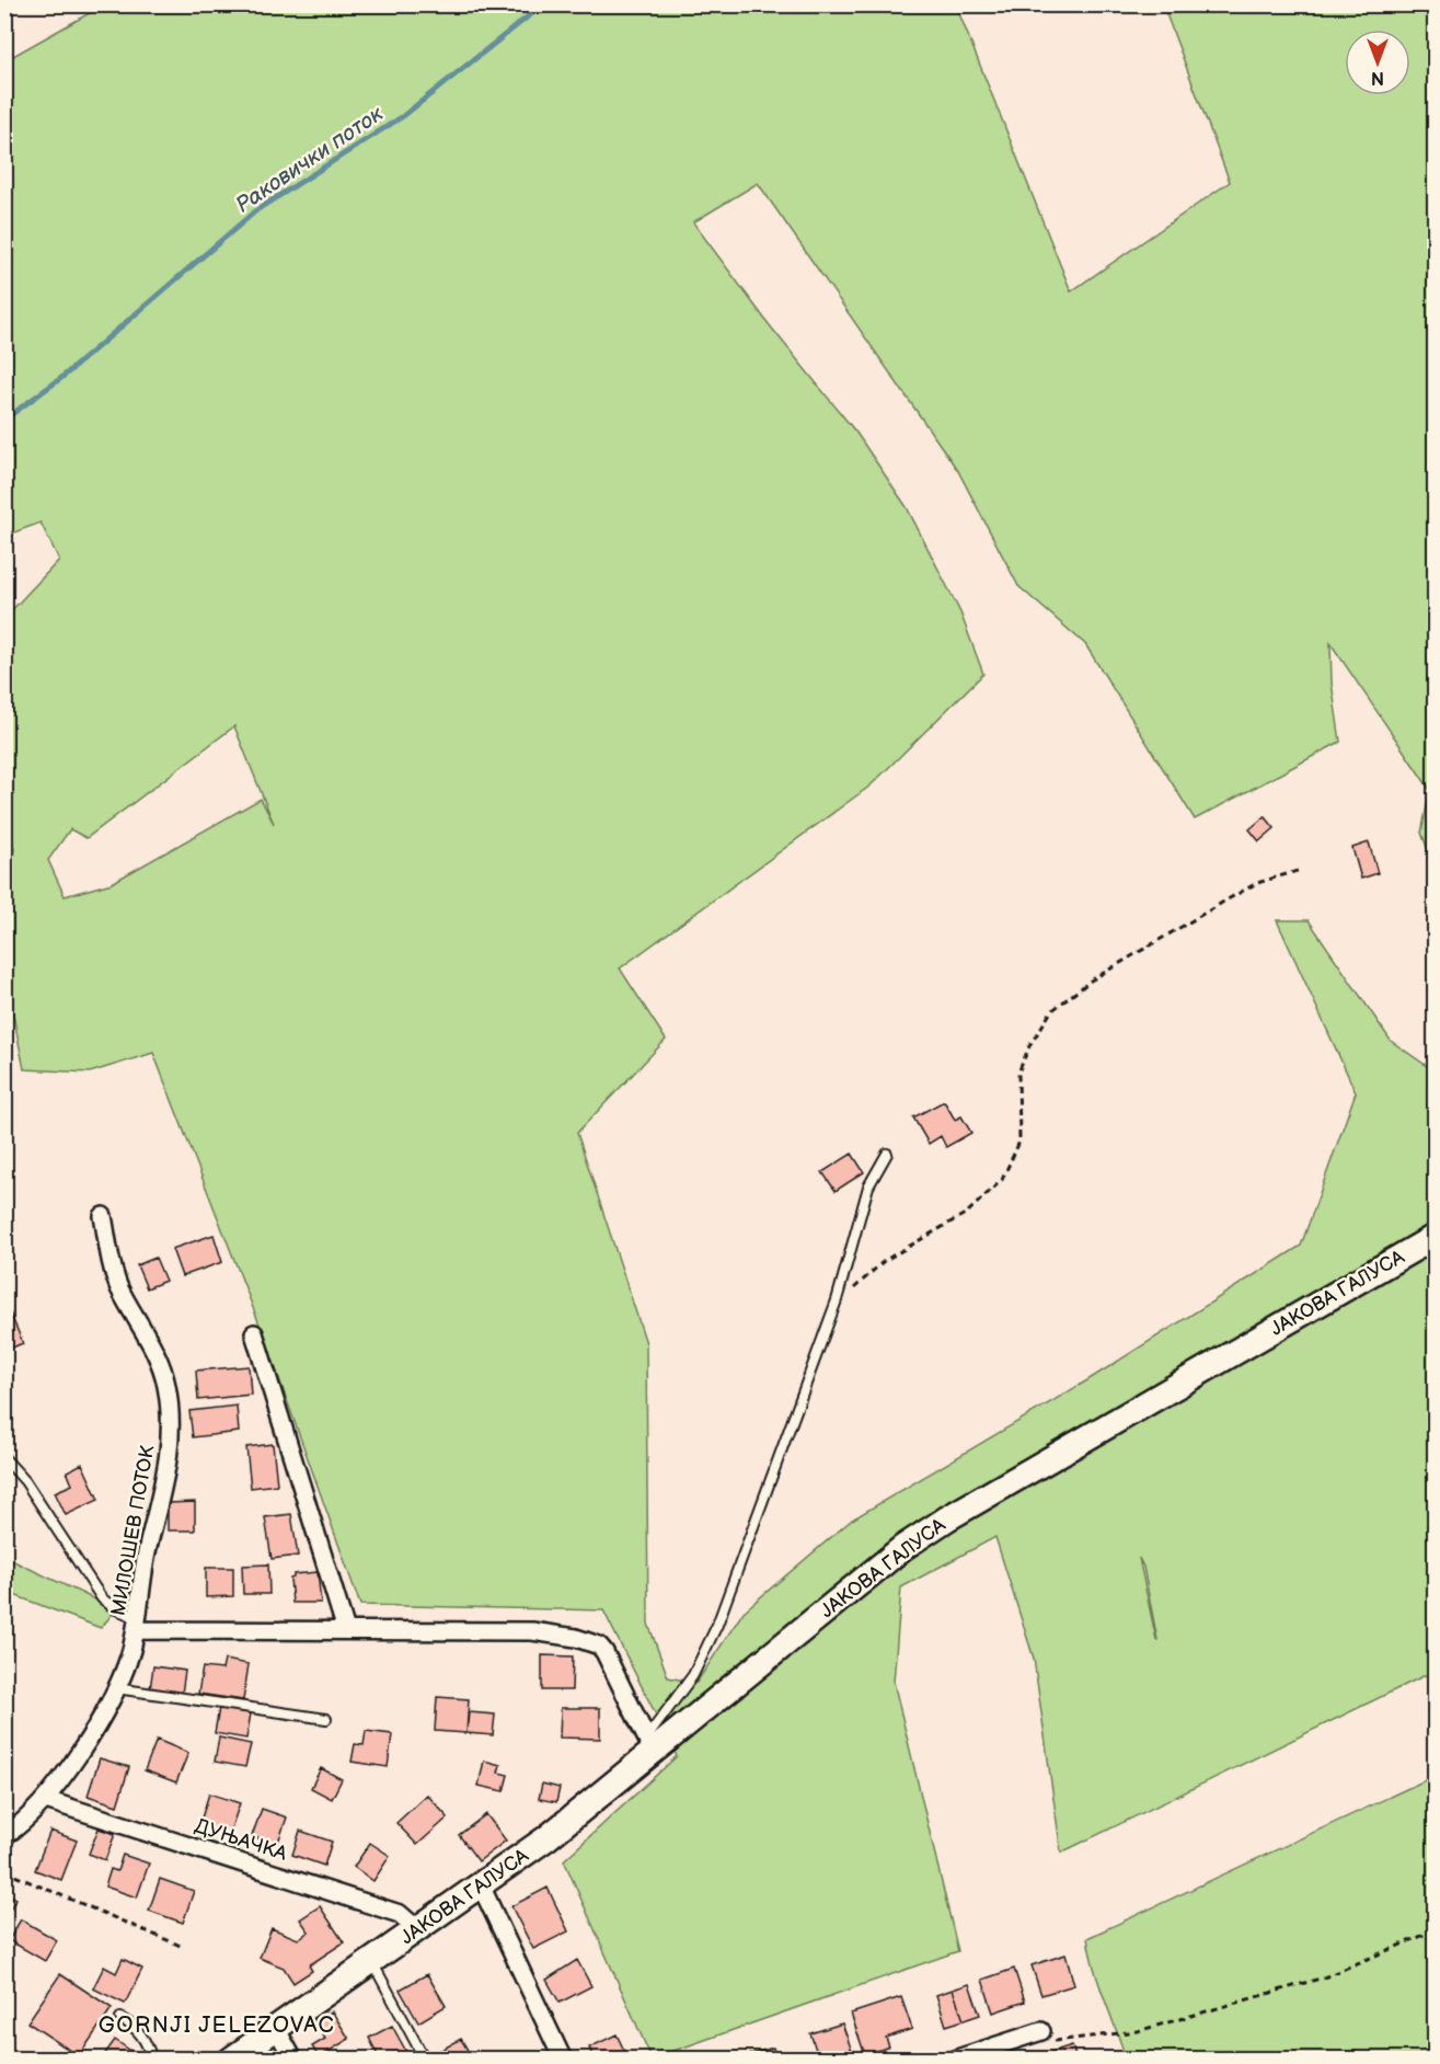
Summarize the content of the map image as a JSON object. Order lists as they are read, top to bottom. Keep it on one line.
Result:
{"streets":{"street":["ЈАКОВА ГАЛУСА","МИЛОШЕВ ПОТОК","ДУЊАЧКА"]},"crossings":[["ЈАКОВА ГАЛУСА","МИЛОШЕВ ПОТОК"],["ЈАКОВА ГАЛУСА","ДУЊАЧКА"],["МИЛОШЕВ ПОТОК","ДУЊАЧКА"]],"districts":["GORNJI JELEZOVAC"],"water":["Раковички поток"],"north":"bottom"}
